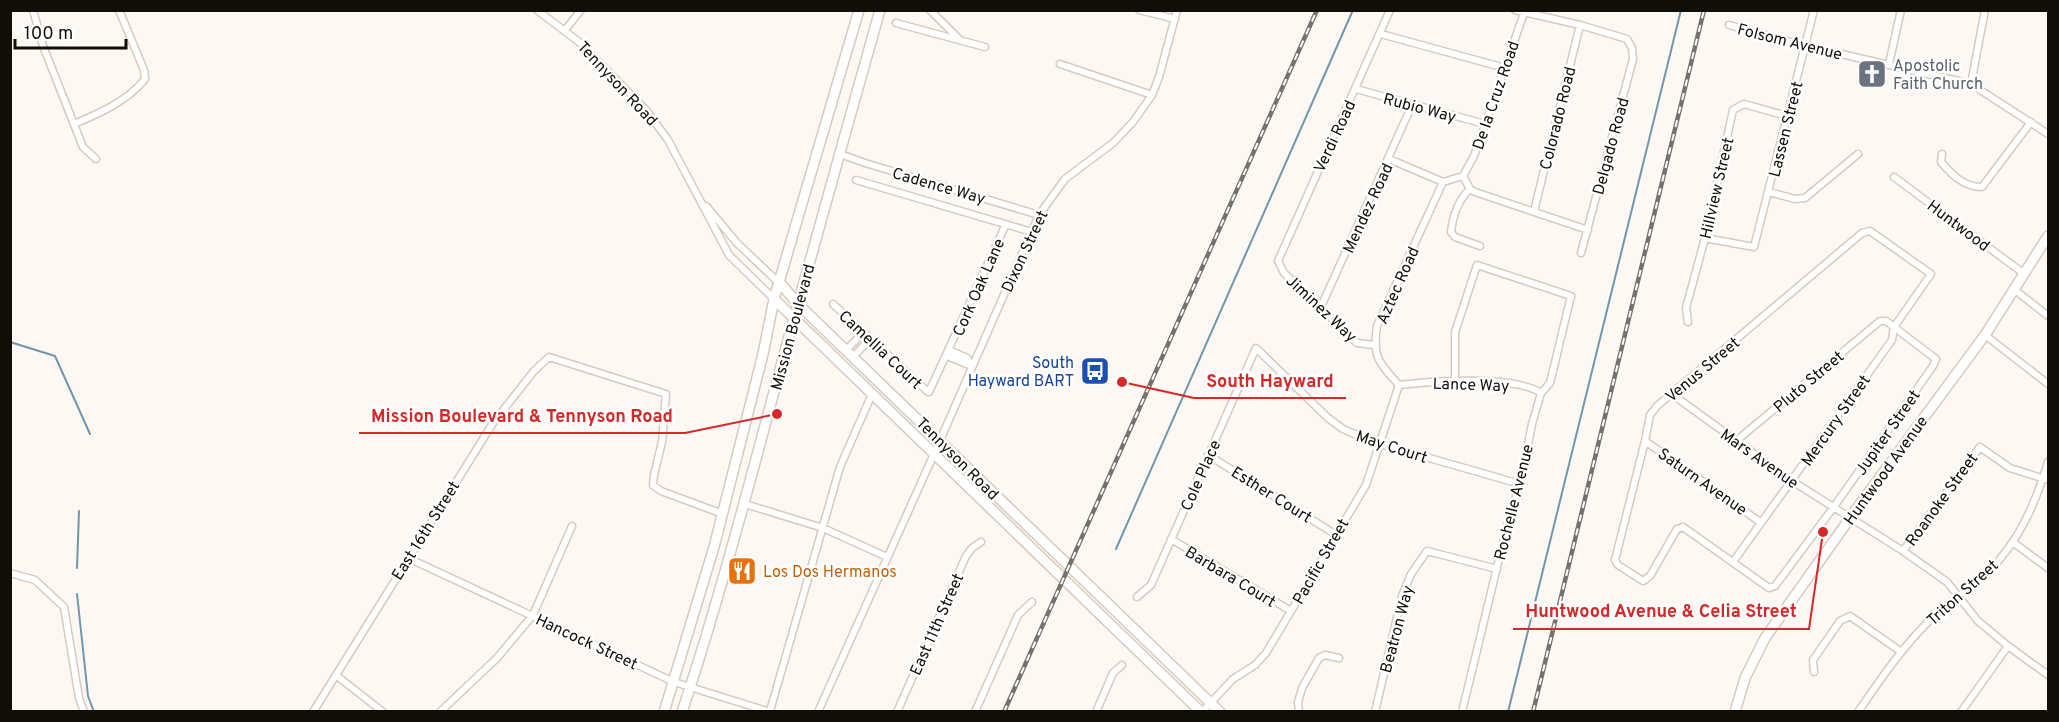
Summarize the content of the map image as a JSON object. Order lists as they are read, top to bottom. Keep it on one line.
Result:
{"streets":{"main road":["Tennyson Road","Mission Boulevard","Huntwood Avenue"],"street":["Folsom Avenue","De la Cruz Road","Rubio Way","Colorado Road","Lassen Street","Verdi Road","Delgado Road","Cadence Way","Hillview Street","Mendez Road","Huntwood","Dixon Street","Aztec Road","Cork Oak Lane","Jiminez Way","Camellia Court","Venus Street","Pluto Street","Lance Way","Mercury Street","Jupiter Street","May Court","Mars Avenue","Cole Place","Saturn Avenue","Esther Court","Roanoke Street","Rochelle Avenue","East 16th Street","Pacific Street","Barbara Court","Triton Street","East 11th Street","Beatron Way","Hancock Street"]},"crossings":[["Folsom Avenue","Lassen Street"],["Tennyson Road","Dixon Street"],["Tennyson Road","Mission Boulevard"],["Tennyson Road","Pacific Street"],["De la Cruz Road","Rubio Way"],["Rubio Way","Verdi Road"],["Rubio Way","Mendez Road"],["Colorado Road","Delgado Road"],["Lassen Street","Hillview Street"],["Verdi Road","Jiminez Way"],["Cadence Way","Dixon Street"],["Cadence Way","Mission Boulevard"],["Mendez Road","Jiminez Way"],["Huntwood","Huntwood Avenue"],["Dixon Street","Cork Oak Lane"],["Aztec Road","Jiminez Way"],["Aztec Road","Lance Way"],["Aztec Road","Pacific Street"],["Cork Oak Lane","Camellia Court"],["Mission Boulevard","East 16th Street"],["Mission Boulevard","Hancock Street"],["Venus Street","Mercury Street"],["Venus Street","Jupiter Street"],["Venus Street","Mars Avenue"],["Venus Street","Saturn Avenue"],["Pluto Street","Mercury Street"],["Pluto Street","Jupiter Street"],["Pluto Street","Mars Avenue"],["Lance Way","Rochelle Avenue"],["Lance Way","Pacific Street"],["Mercury Street","Jupiter Street"],["Mercury Street","Mars Avenue"],["Mercury Street","Saturn Avenue"],["Jupiter Street","Mars Avenue"],["May Court","Cole Place"],["May Court","Rochelle Avenue"],["May Court","Pacific Street"],["Mars Avenue","Huntwood Avenue"],["Mars Avenue","Roanoke Street"],["Mars Avenue","Triton Street"],["Cole Place","Esther Court"],["Cole Place","Barbara Court"],["Esther Court","Pacific Street"],["Roanoke Street","Triton Street"],["Rochelle Avenue","Beatron Way"],["East 16th Street","Hancock Street"],["Pacific Street","Barbara Court"]],"places":{"church":["Apostolic Faith Church"],"bus stop":["South Hayward BART"],"other":["South Hayward","Mission Boulevard & Tennyson Road","Huntwood Avenue & Celia Street"],"restaurant":["Los Dos Hermanos"]},"scale_bar":"100 m"}
